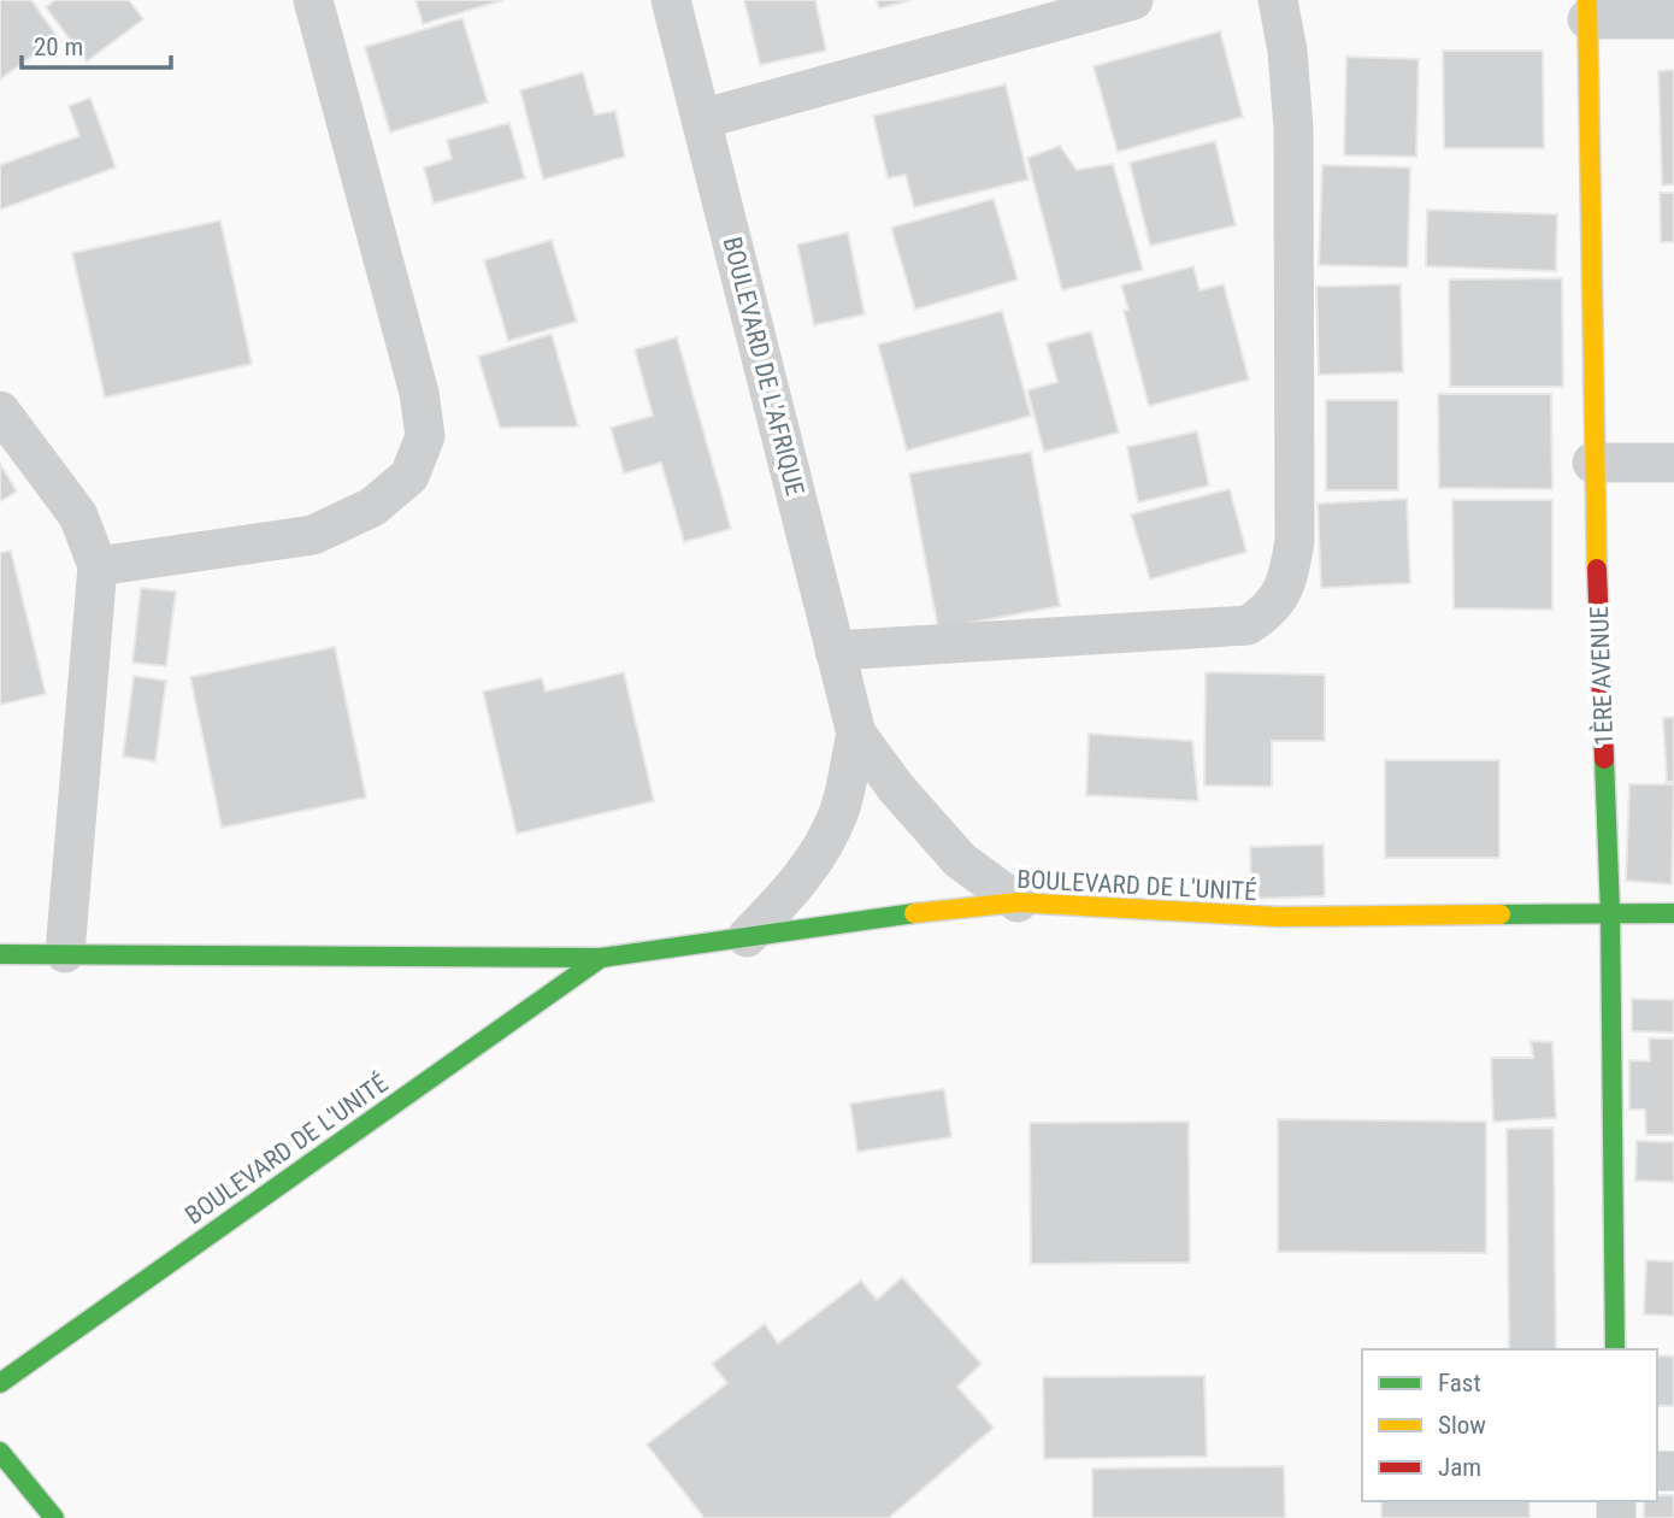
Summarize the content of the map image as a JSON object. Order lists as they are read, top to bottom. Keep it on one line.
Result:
{"streets":{"main road":["1ÈRE AVENUE","BOULEVARD DE L'UNITÉ"],"street":["BOULEVARD DE L'AFRIQUE"]},"crossings":[["BOULEVARD DE L'AFRIQUE","BOULEVARD DE L'UNITÉ"],["1ÈRE AVENUE","BOULEVARD DE L'UNITÉ"]],"legend":["Fast","Slow","Jam"],"scale_bar":"20 m"}
